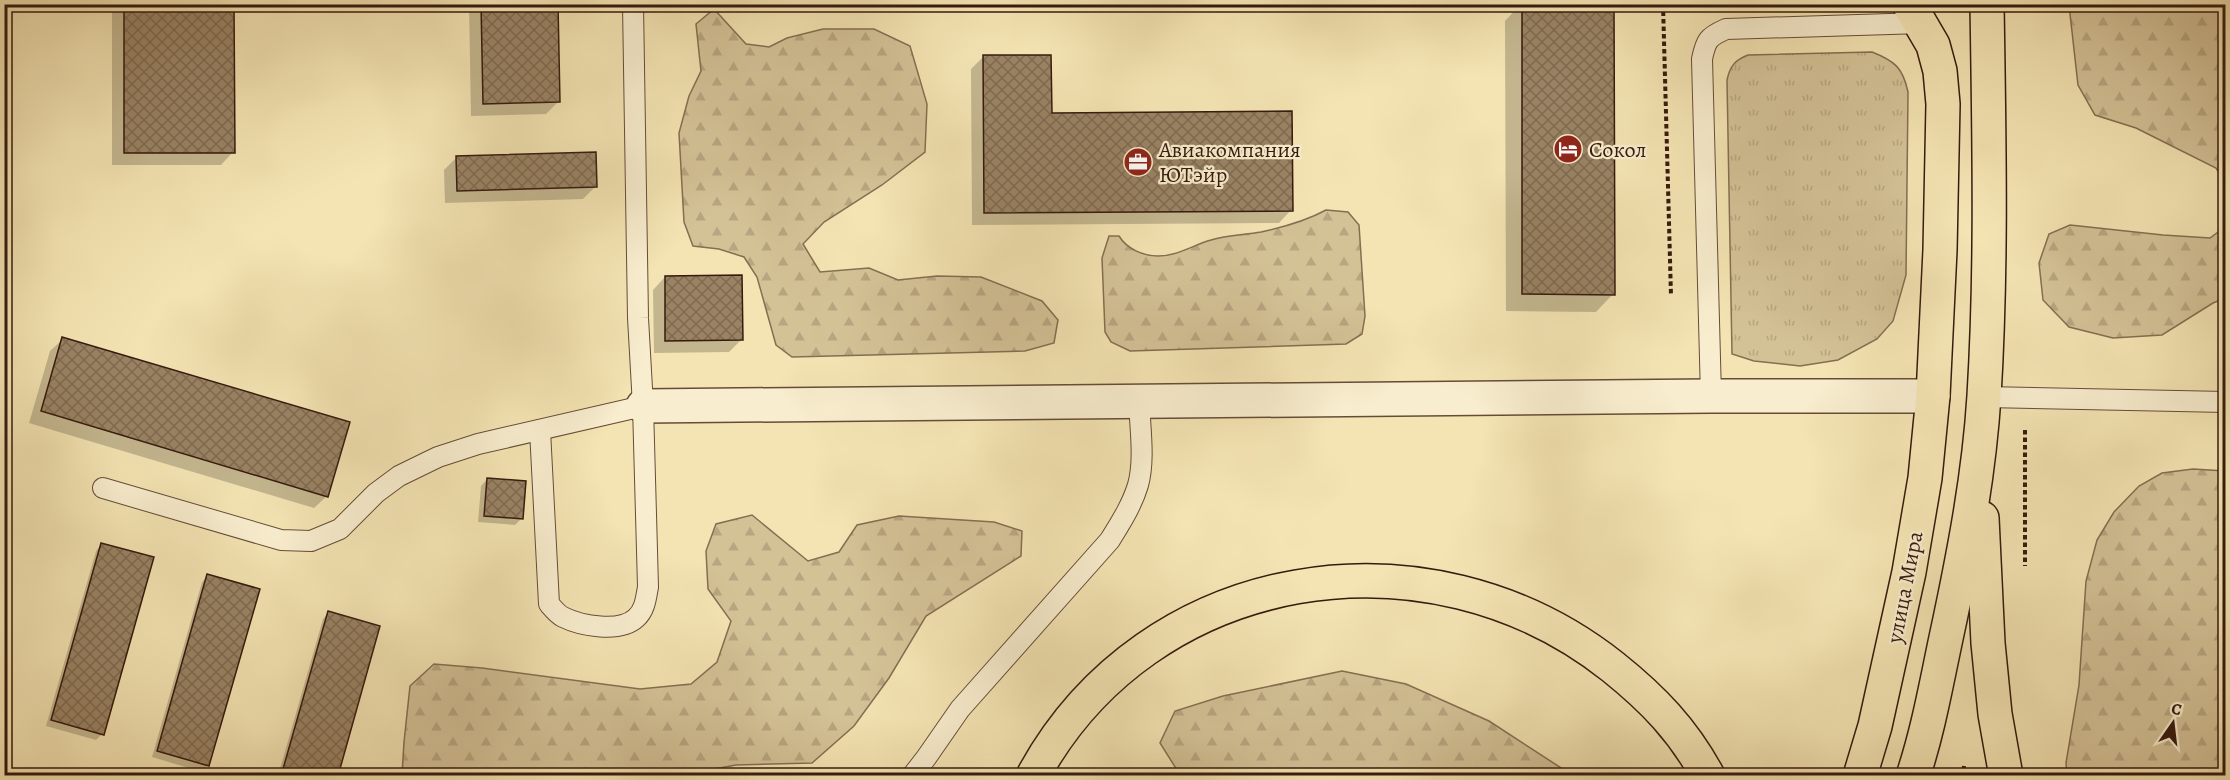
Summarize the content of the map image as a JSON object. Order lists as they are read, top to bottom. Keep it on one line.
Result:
{"streets":{"main road":["улица Мира"]},"places":{"hotel":["Сокол"],"office":["Авиакомпания ЮТэйр"]},"north":"top"}
